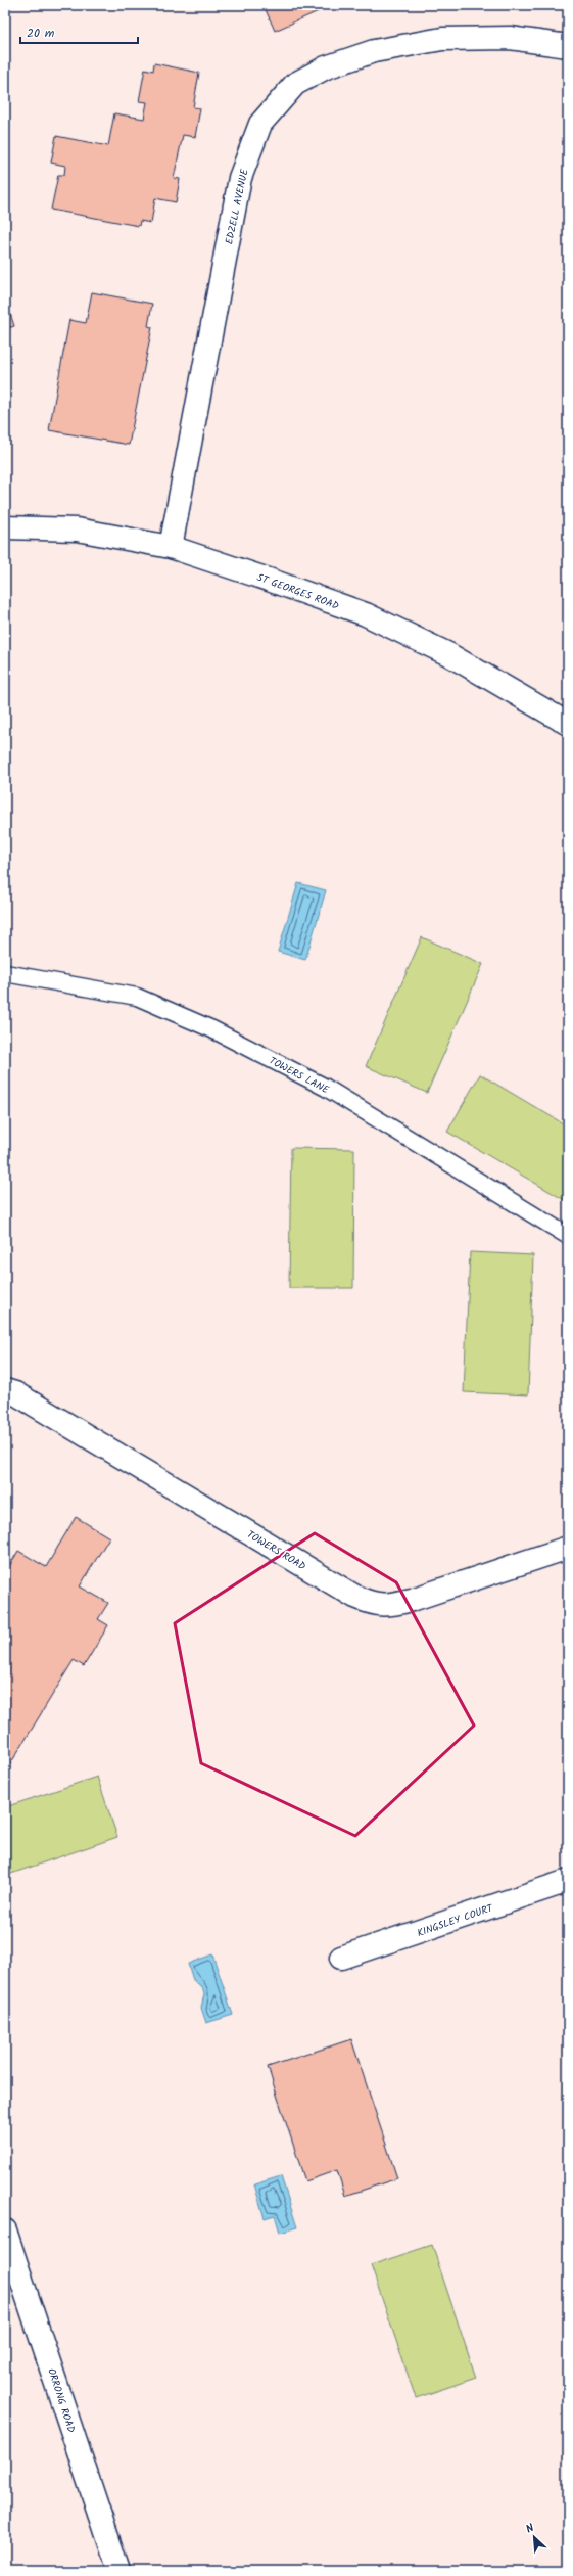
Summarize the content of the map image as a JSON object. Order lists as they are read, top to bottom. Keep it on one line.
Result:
{"streets":{"street":["EDZELL AVENUE","ST GEORGES ROAD","TOWERS ROAD","KINGSLEY COURT","ORRONG ROAD"],"lane":["TOWERS LANE"]},"crossings":[["EDZELL AVENUE","ST GEORGES ROAD"]],"scale_bar":"20 m","north":"top left"}
